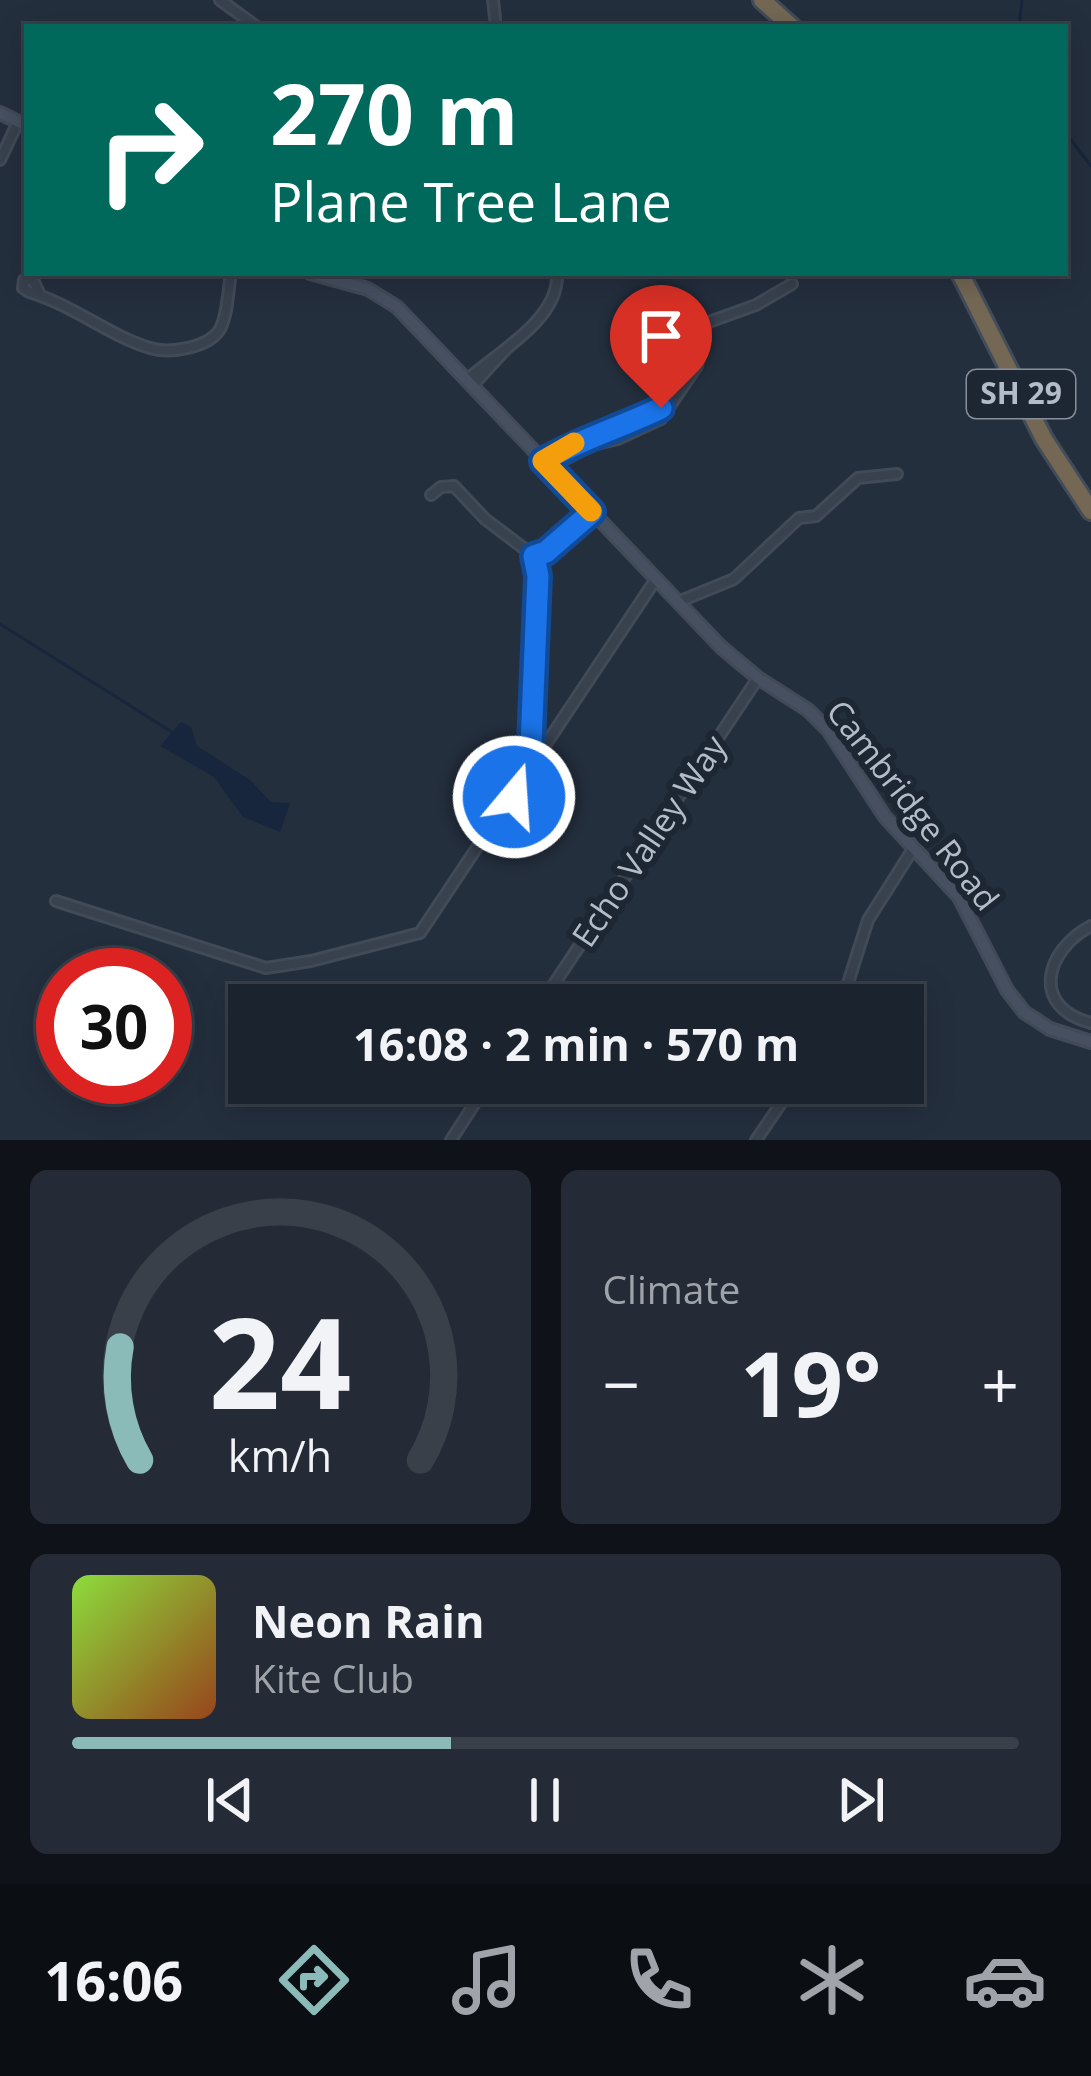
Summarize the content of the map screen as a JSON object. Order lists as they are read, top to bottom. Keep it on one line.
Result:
{"streets":{"highway":["SH 29"],"main road":["Cambridge Road"],"street":["Echo Valley Way"]},"crossings":[["Cambridge Road","Echo Valley Way"]],"page":{"turn":["270 m","Plane Tree Lane"],"limit":"30","trip":"16:08 · 2 min · 570 m","tile":"Climate","heat":["−","19°","+"],"song":["Neon Rain","Kite Club"],"tabs":"16:06","gauge":["24","km/h"]}}
